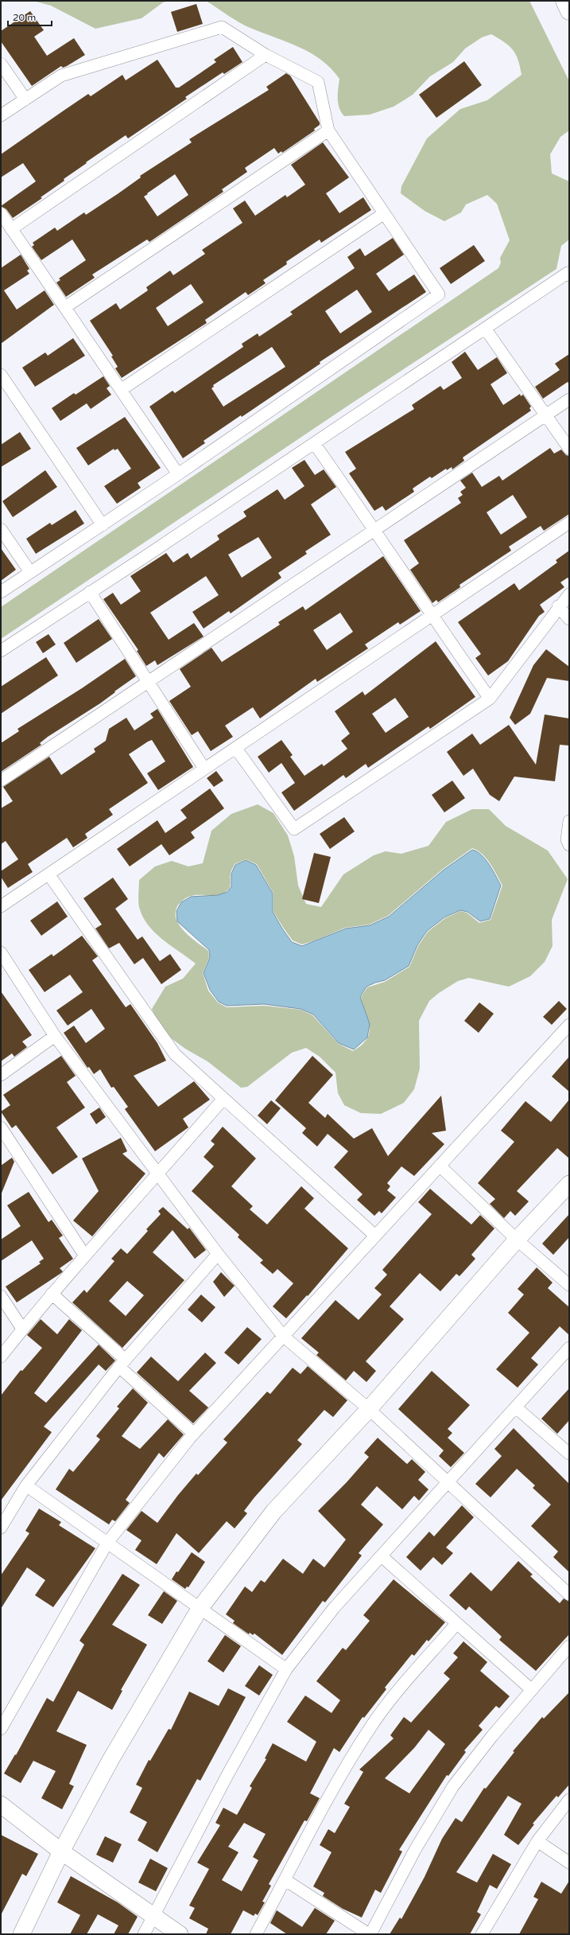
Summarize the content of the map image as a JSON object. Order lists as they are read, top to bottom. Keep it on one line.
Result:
{"scale_bar":"20 m"}
